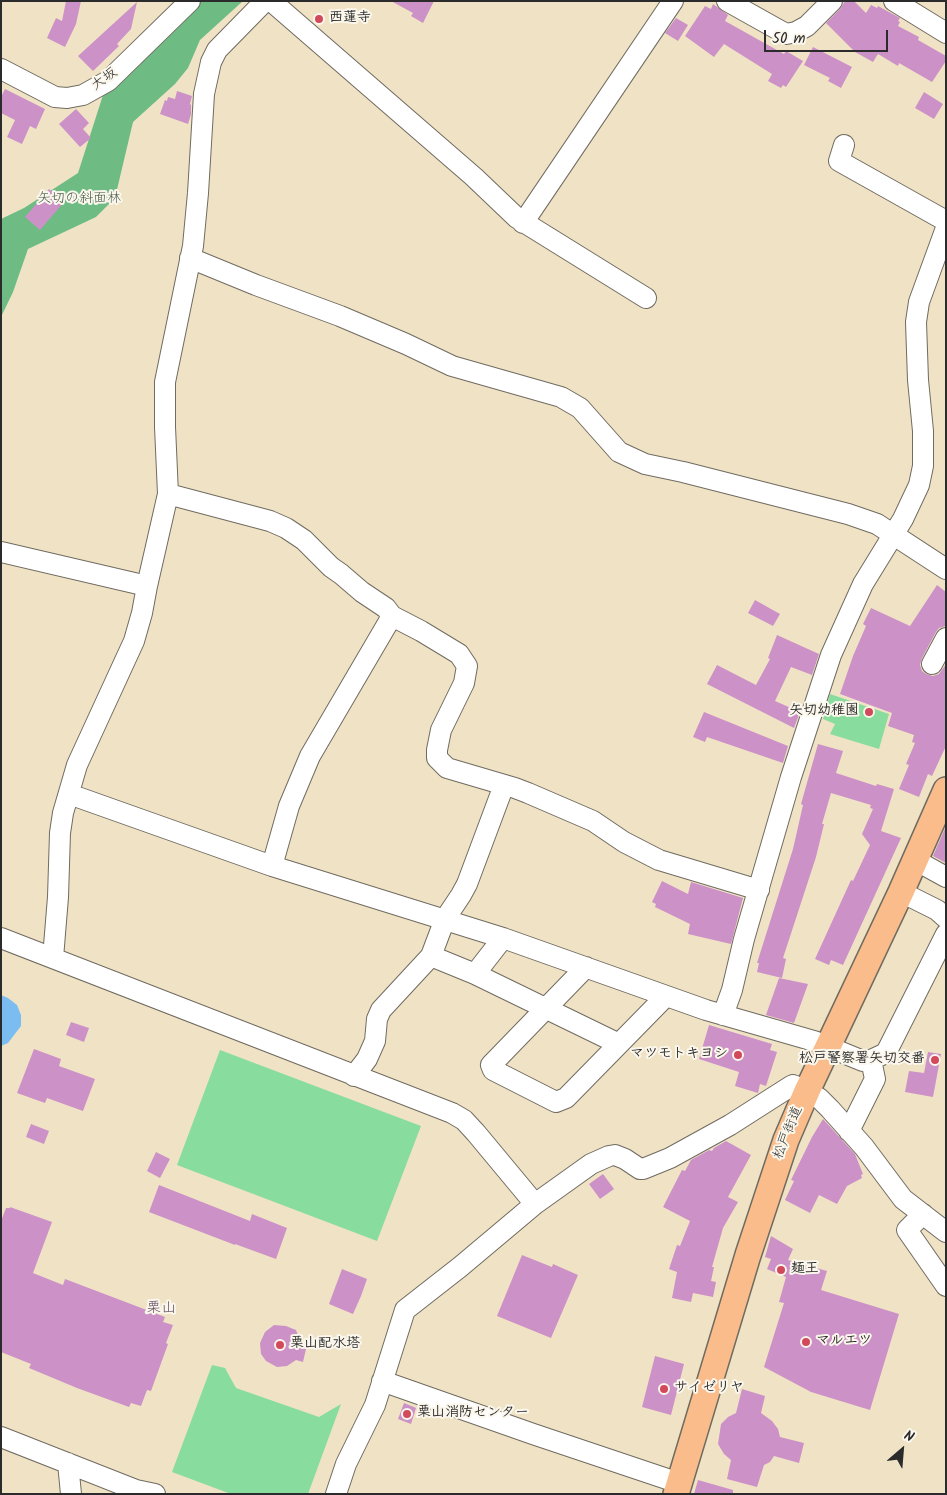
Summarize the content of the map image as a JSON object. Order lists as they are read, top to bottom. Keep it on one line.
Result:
{"streets":{"main road":["松戸街道"],"street":["大坂"]},"districts":["栗山"],"parks":["矢切の斜面林"],"places":["西蓮寺","矢切幼稚園","マツモトキヨシ","松戸警察署矢切交番","麺王","マルエツ","栗山配水塔","サイゼリヤ","栗山消防センター"],"scale_bar":"50 m","north":"top right"}
